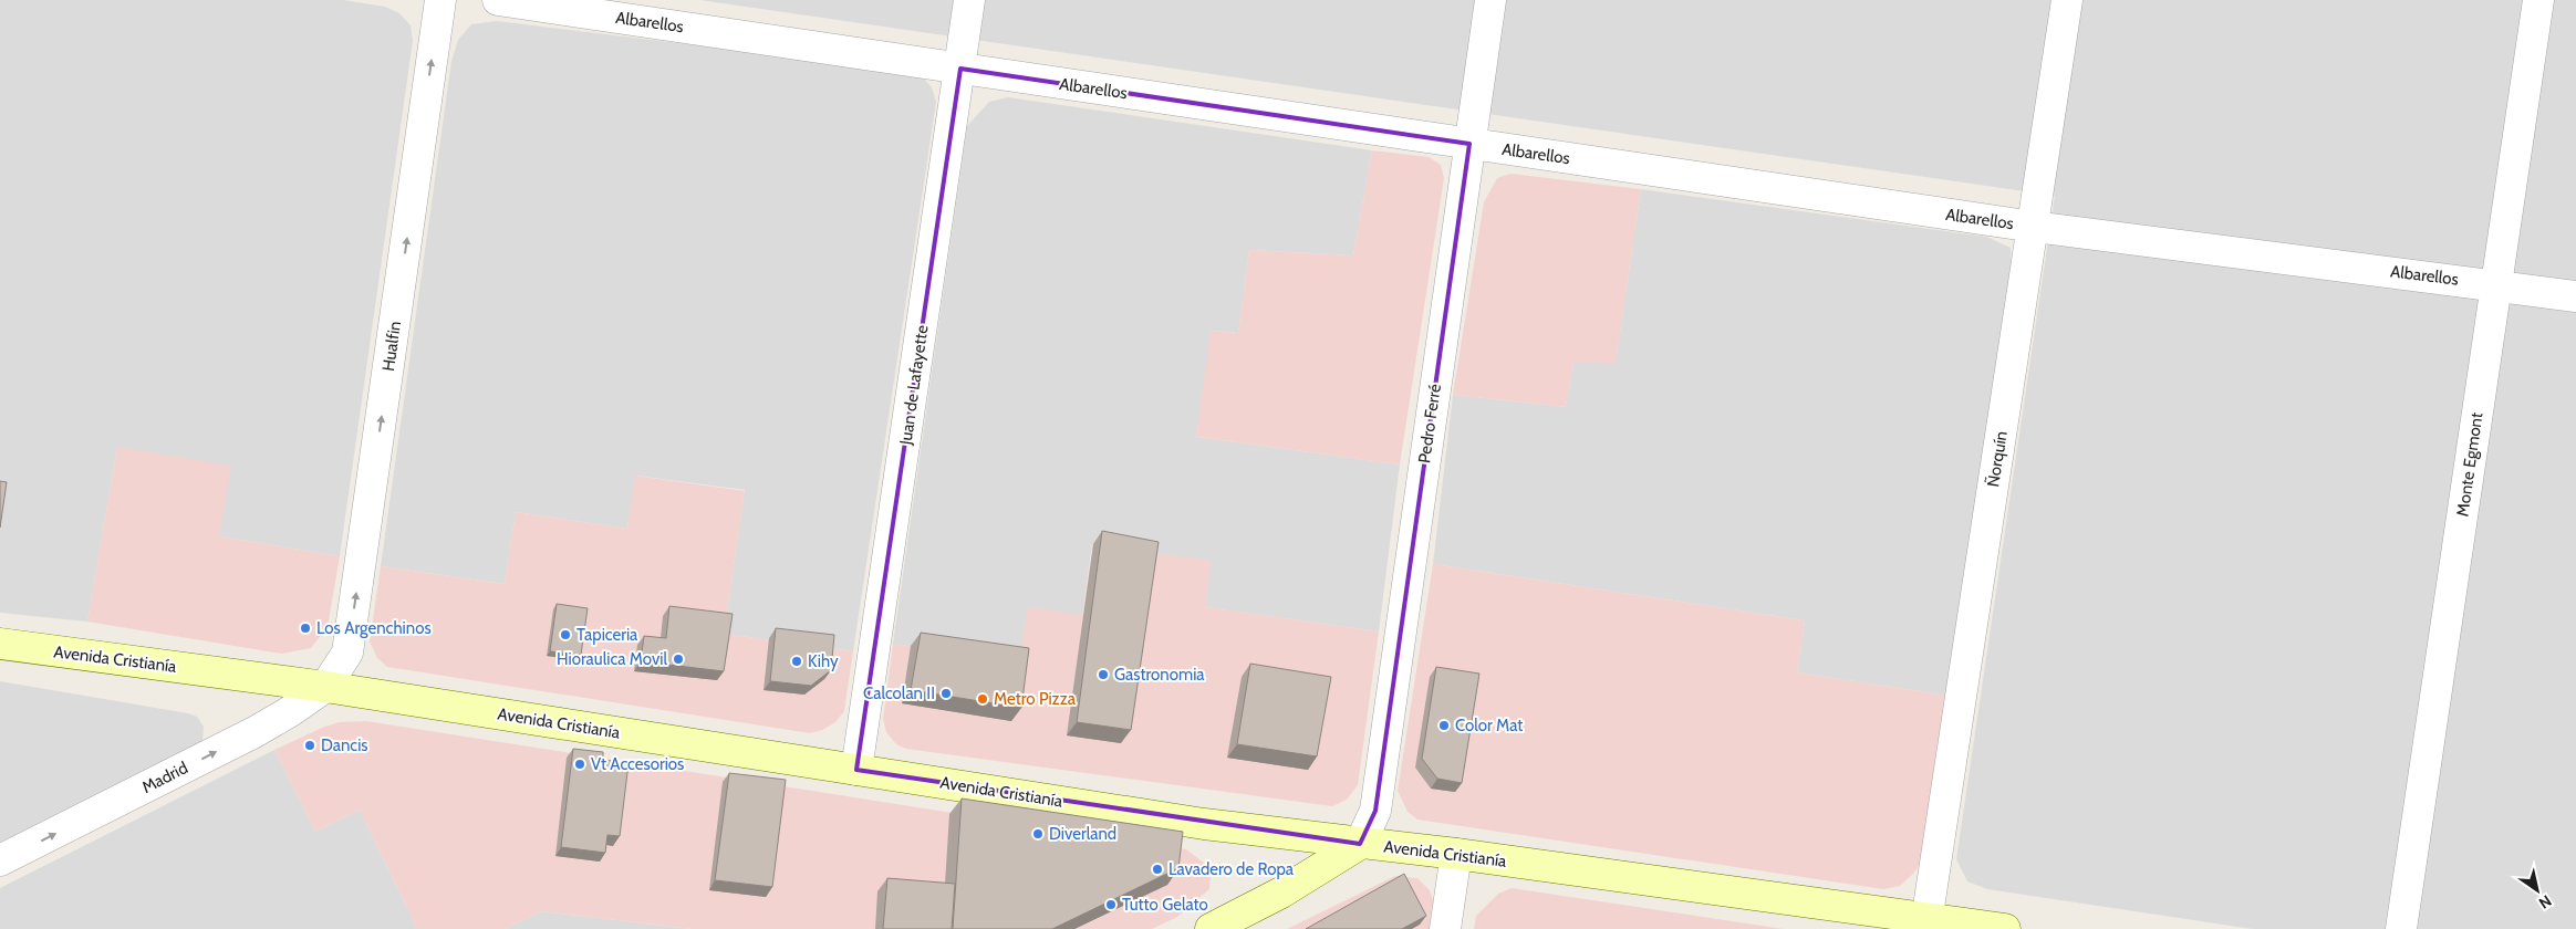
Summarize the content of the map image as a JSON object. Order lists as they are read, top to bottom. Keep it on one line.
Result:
{"streets":{"main road":["Avenida Cristianía"],"street":["Albarellos","Hualfin","Juan de Lafayette","Pedro Ferré","Ñorquín","Monte Egmont","Madrid"]},"crossings":[["Albarellos","Juan de Lafayette"],["Albarellos","Pedro Ferré"],["Albarellos","Ñorquín"],["Albarellos","Monte Egmont"],["Hualfin","Avenida Cristianía"],["Hualfin","Madrid"],["Juan de Lafayette","Avenida Cristianía"],["Pedro Ferré","Avenida Cristianía"],["Ñorquín","Avenida Cristianía"],["Avenida Cristianía","Madrid"]],"one_way":["Hualfin","Madrid"],"places":["Los Argenchinos","Tapiceria","Hioraulica Movil","Kihy","Gastronomia","Calcolan II","Metro Pizza","Color Mat","Dancis","Vt Accesorios","Diverland","Lavadero de Ropa","Tutto Gelato"],"north":"bottom right"}
